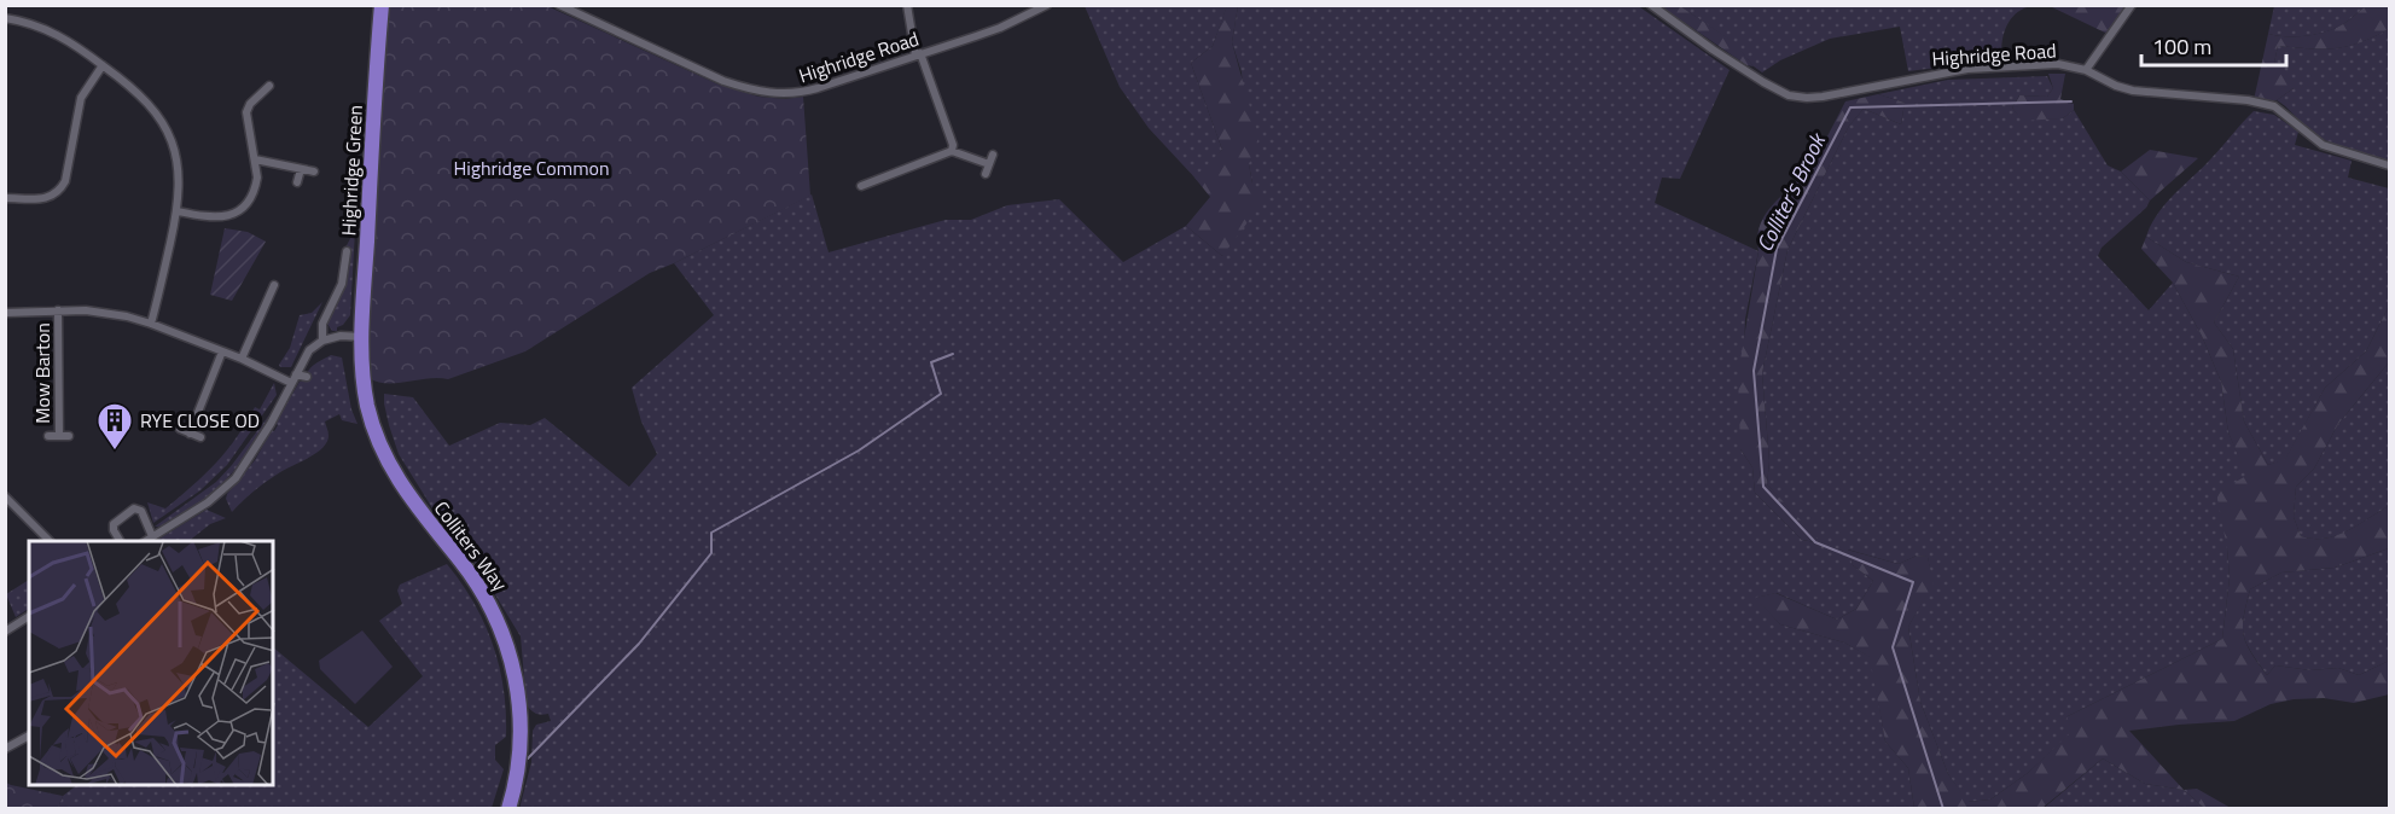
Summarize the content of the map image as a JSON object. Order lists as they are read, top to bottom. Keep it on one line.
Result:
{"streets":{"highway":["Highridge Green","Colliters Way"],"street":["Highridge Road","Mow Barton"]},"crossings":[["Highridge Green","Colliters Way"]],"water":["Colliter's Brook"],"parks":["Highridge Common"],"places":{"building":["RYE CLOSE OD"]},"scale_bar":"100 m"}
